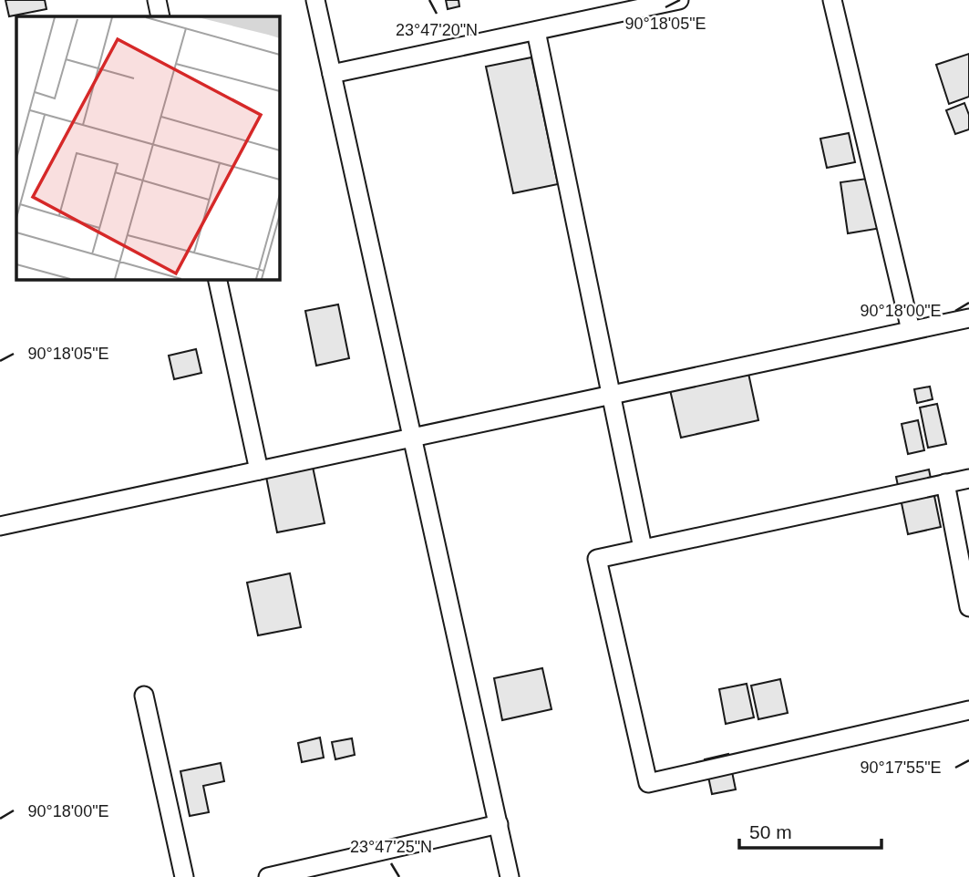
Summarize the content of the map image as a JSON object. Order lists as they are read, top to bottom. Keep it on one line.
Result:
{"scale_bar":"50 m","coordinates":["90°18'05\"E","23°47'20\"N","90°18'00\"E","90°17'55\"E","23°47'25\"N"]}
